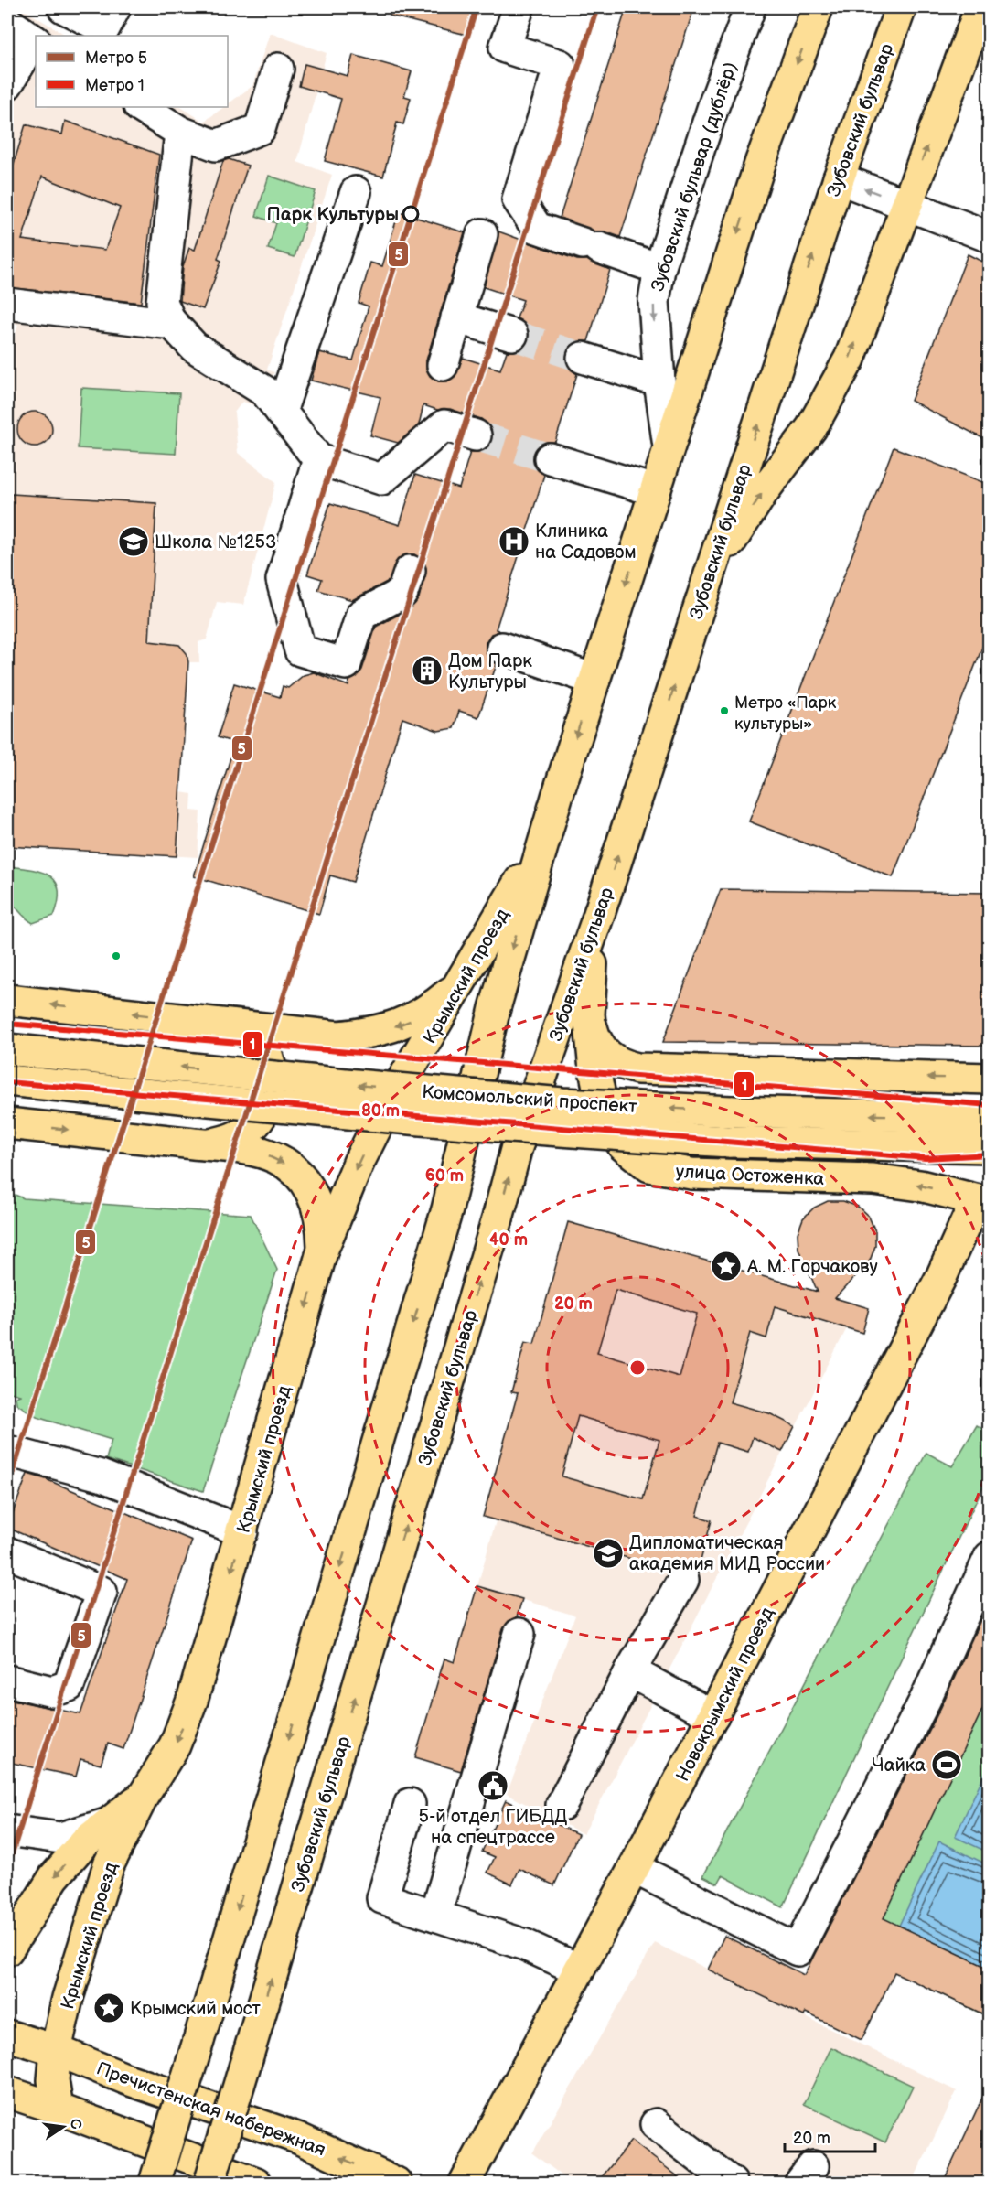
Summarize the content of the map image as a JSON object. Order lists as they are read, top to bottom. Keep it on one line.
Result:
{"streets":{"main road":["Зубовский бульвар","Крымский проезд","Комсомольский проспект","улица Остоженка","Новокрымский проезд","Пречистенская набережная"],"street":["Зубовский бульвар (дублёр)"]},"crossings":[["Зубовский бульвар","улица Остоженка"],["Крымский проезд","Пречистенская набережная"],["улица Остоженка","Новокрымский проезд"]],"places":{"other":["Парк Культуры","Метро «Парк культуры»"],"school or university":["Школа №1253","Дипломатическая академия МИД России"],"hospital":["Клиника на Садовом"],"building":["Дом Парк Культуры"],"place":["А. М. Горчакову","Крымский мост"],"sports":["Чайка"],"public building":["5-й отдел ГИБДД на спецтрассе"]},"lines":["metro line 5","metro line 1"],"legend":["Метро 5","Метро 1"],"scale_bar":"20 m","north":"right","rings":["80 m","60 m","40 m","20 m"]}
